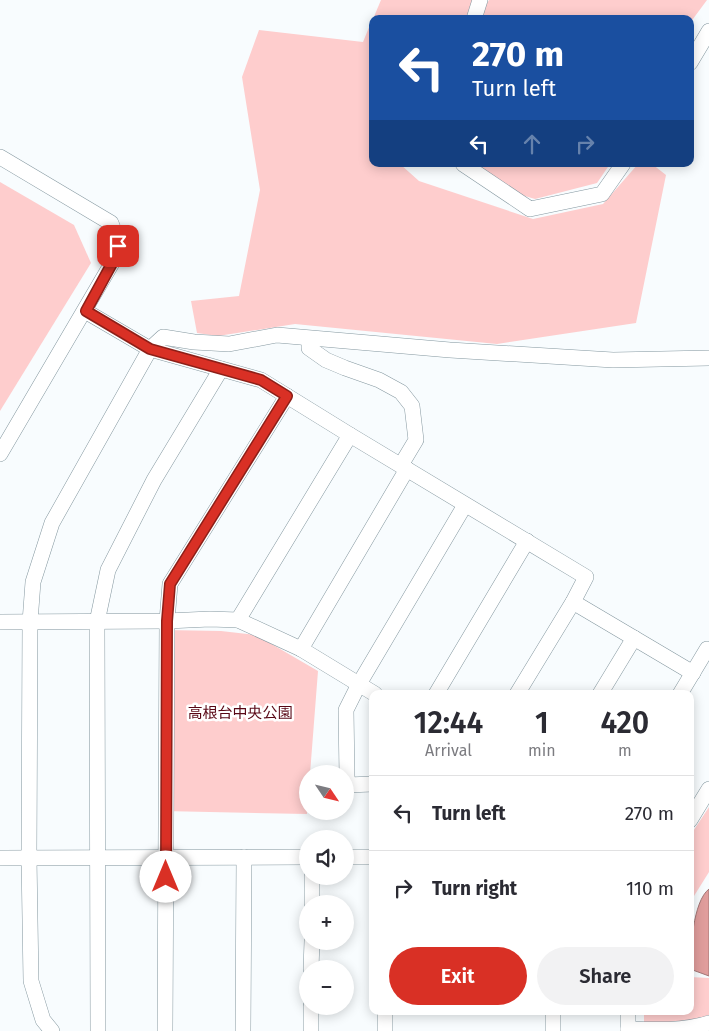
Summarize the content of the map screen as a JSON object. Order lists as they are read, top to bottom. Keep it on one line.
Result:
{"parks":["高根台中央公園"],"north":"bottom right","page":{"turn":["270 m","Turn left"],"eta":["12:44","Arrival","1","min","420","m"],"map_buttons":["+","−"],"list":[{"name":"Turn left","value":"270 m"},{"name":"Turn right","value":"110 m"}],"buttons":["Exit","Share"]}}
